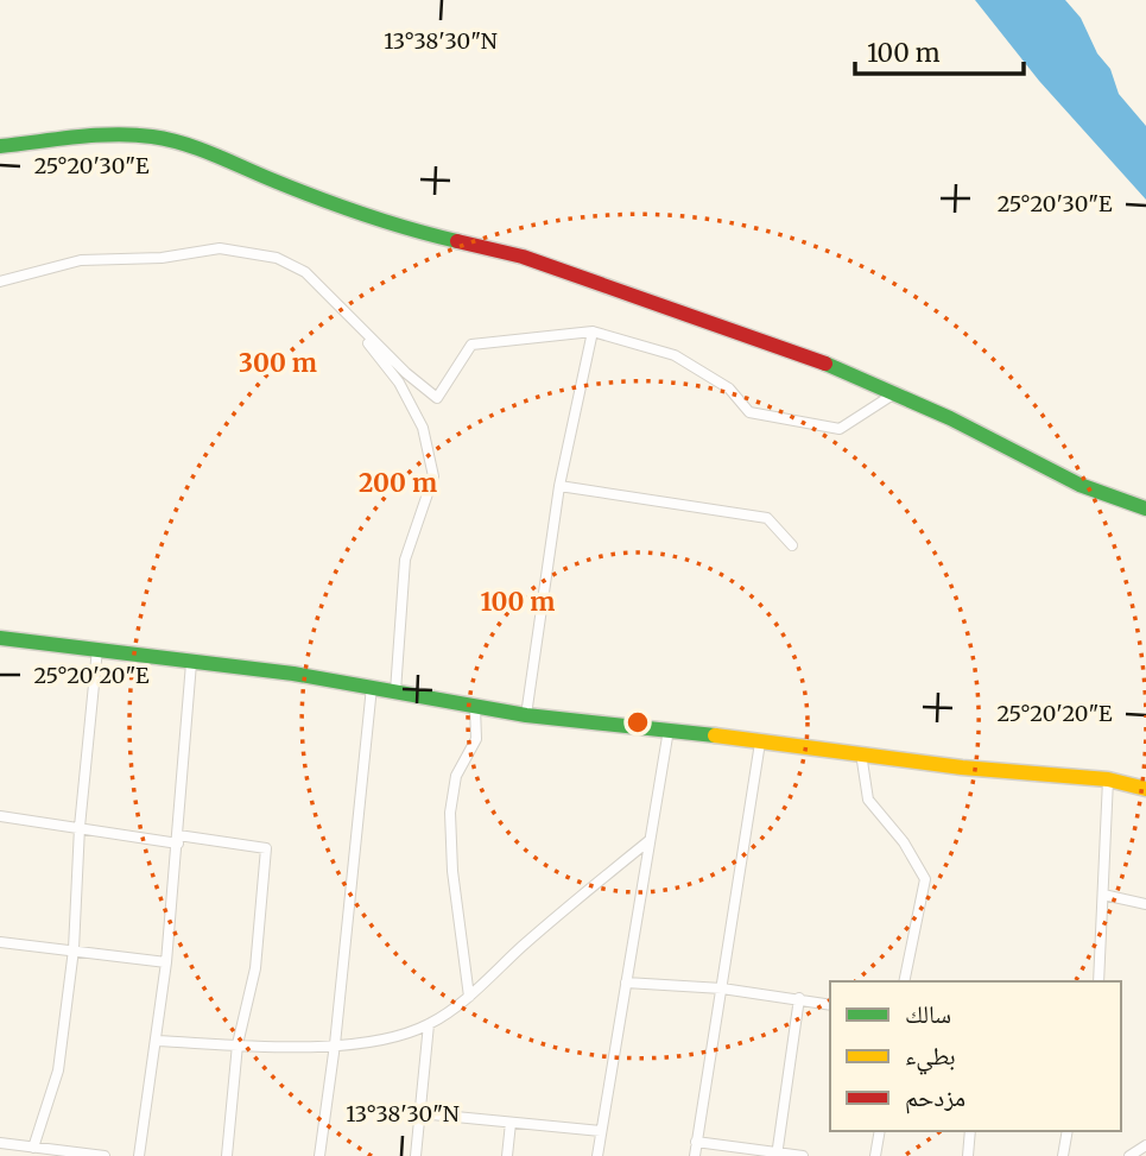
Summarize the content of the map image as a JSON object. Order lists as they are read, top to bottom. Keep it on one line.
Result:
{"legend":["سالك","بطيء","مزدحم"],"scale_bar":"100 m","coordinates":["13°38'30\"N","25°20'30\"E","25°20'20\"E"],"rings":["300 m","200 m","100 m"]}
